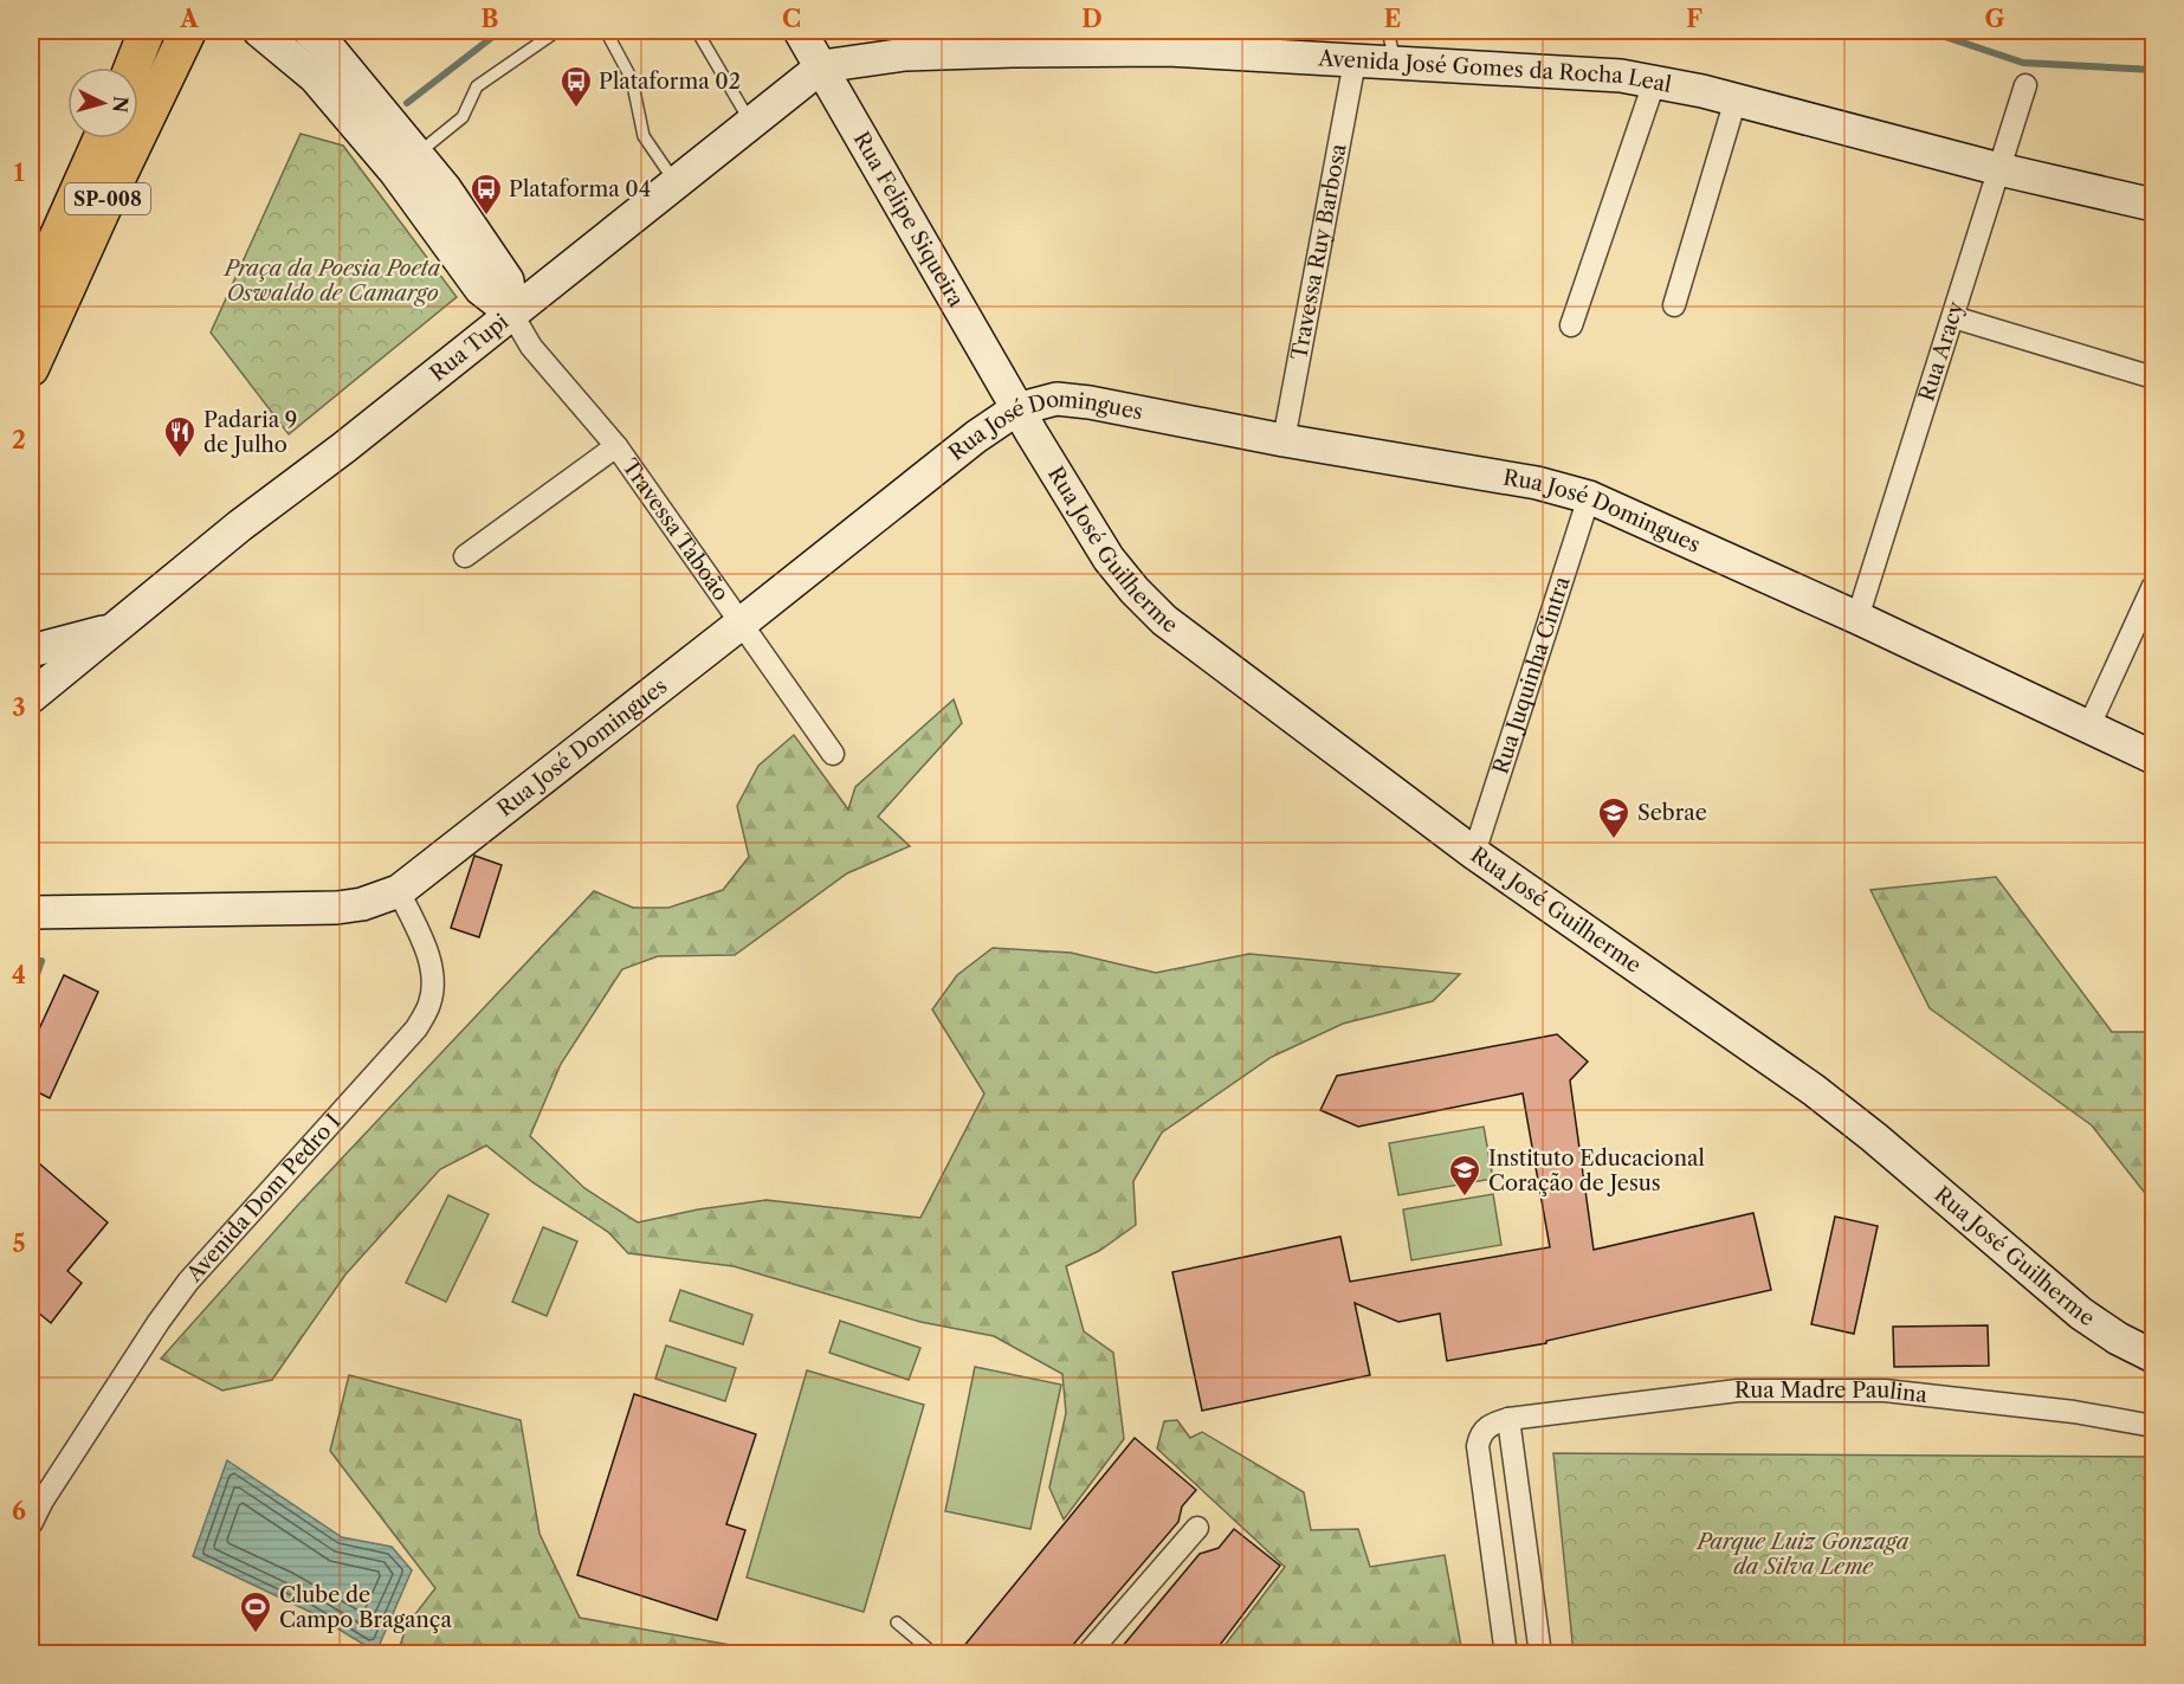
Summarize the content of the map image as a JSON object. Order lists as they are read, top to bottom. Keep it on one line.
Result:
{"streets":{"main road":["SP-008"],"street":["Avenida José Gomes da Rocha Leal","Rua Felipe Siqueira","Travessa Ruy Barbosa","Rua Tupi","Rua Aracy","Rua José Domingues","Travessa Taboão","Rua José Guilherme","Rua Juquinha Cintra","Avenida Dom Pedro I","Rua Madre Paulina"]},"crossings":[["Avenida José Gomes da Rocha Leal","Rua Felipe Siqueira"],["Avenida José Gomes da Rocha Leal","Travessa Ruy Barbosa"],["Avenida José Gomes da Rocha Leal","Rua Tupi"],["Avenida José Gomes da Rocha Leal","Rua Aracy"],["Rua Felipe Siqueira","Rua Tupi"],["Rua Felipe Siqueira","Rua José Domingues"],["Rua Felipe Siqueira","Rua José Guilherme"],["Travessa Ruy Barbosa","Rua José Domingues"],["Rua Tupi","Travessa Taboão"],["Rua Aracy","Rua José Domingues"],["Rua José Domingues","Travessa Taboão"],["Rua José Domingues","Rua José Guilherme"],["Rua José Domingues","Rua Juquinha Cintra"],["Rua José Domingues","Avenida Dom Pedro I"],["Rua José Guilherme","Rua Juquinha Cintra"]],"parks":["Praça da Poesia Poeta Oswaldo de Camargo","Parque Luiz Gonzaga da Silva Leme"],"places":{"bus stop":["Plataforma 02","Plataforma 04"],"restaurant":["Padaria 9 de Julho"],"school or university":["Sebrae","Instituto Educacional Coração de Jesus"],"sports":["Clube de Campo Bragança"]},"north":"right","grid":{"columns":["A","B","C","D","E","F","G"],"rows":["1","2","3","4","5","6"]}}
